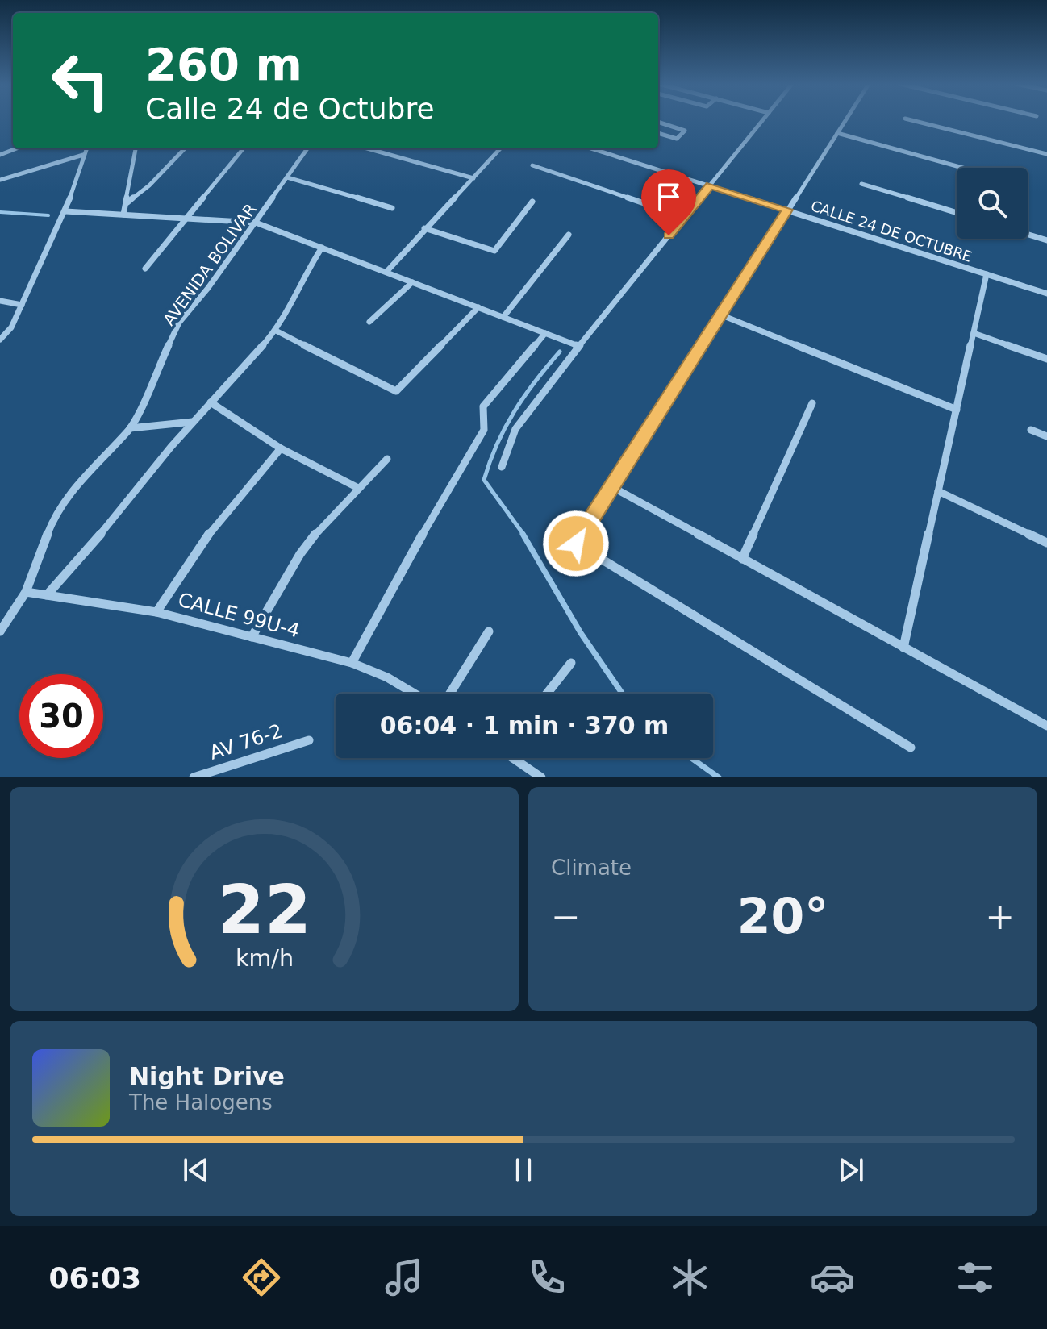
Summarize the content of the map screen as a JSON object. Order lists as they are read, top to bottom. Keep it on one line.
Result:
{"streets":{"street":["CALLE 24 DE OCTUBRE","AVENIDA BOLIVAR","CALLE 99U-4","AV 76-2"]},"crossings":[["AVENIDA BOLIVAR","CALLE 99U-4"]],"page":{"turn":["260 m","Calle 24 de Octubre"],"limit":"30","trip":"06:04 · 1 min · 370 m","tile":"Climate","heat":["−","20°","+"],"song":["Night Drive","The Halogens"],"tabs":"06:03","gauge":["22","km/h"]}}
